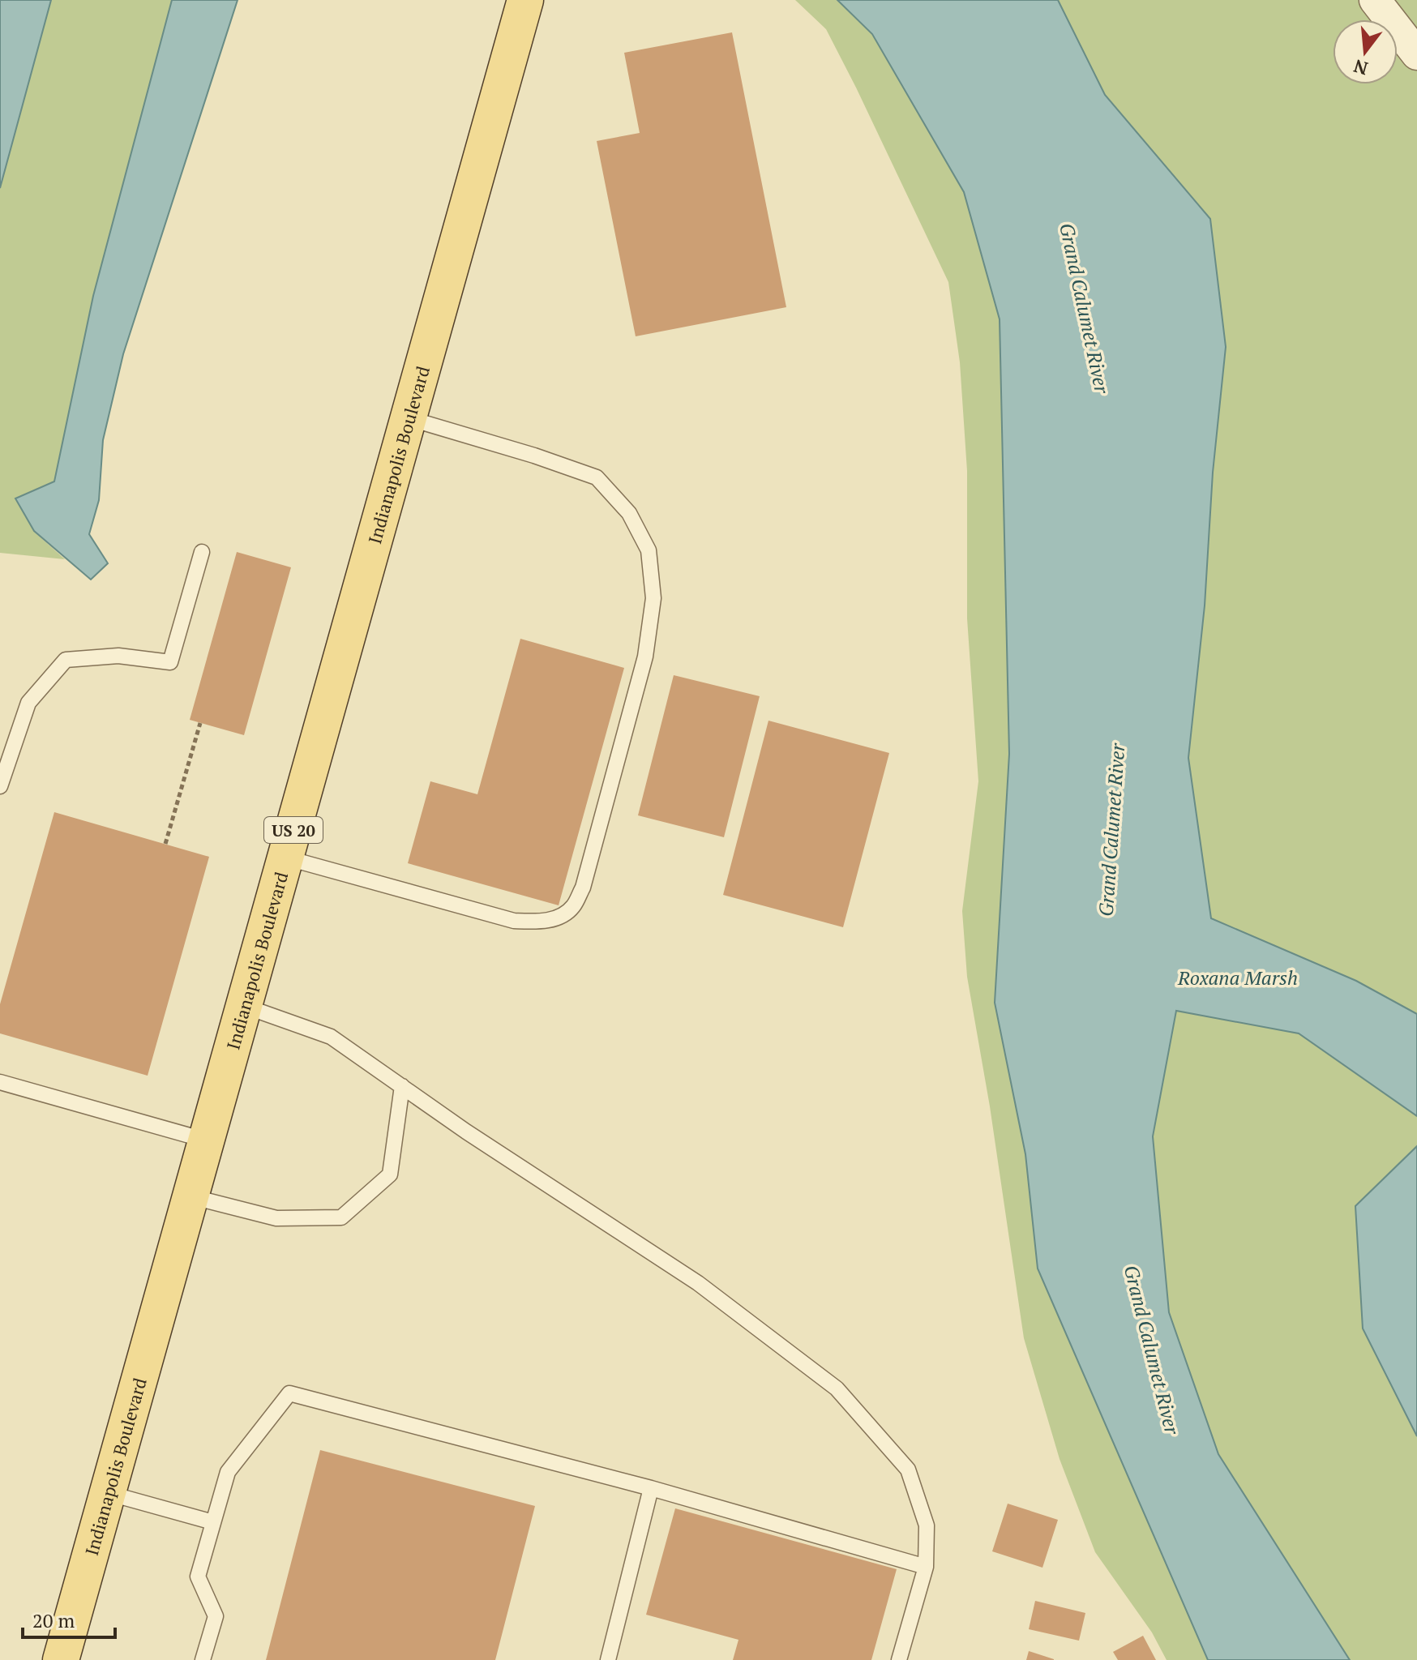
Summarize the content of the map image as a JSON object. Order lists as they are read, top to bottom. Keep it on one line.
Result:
{"streets":{"main road":["Indianapolis Boulevard","US 20"]},"water":["Grand Calumet River","Roxana Marsh"],"scale_bar":"20 m","north":"bottom"}
